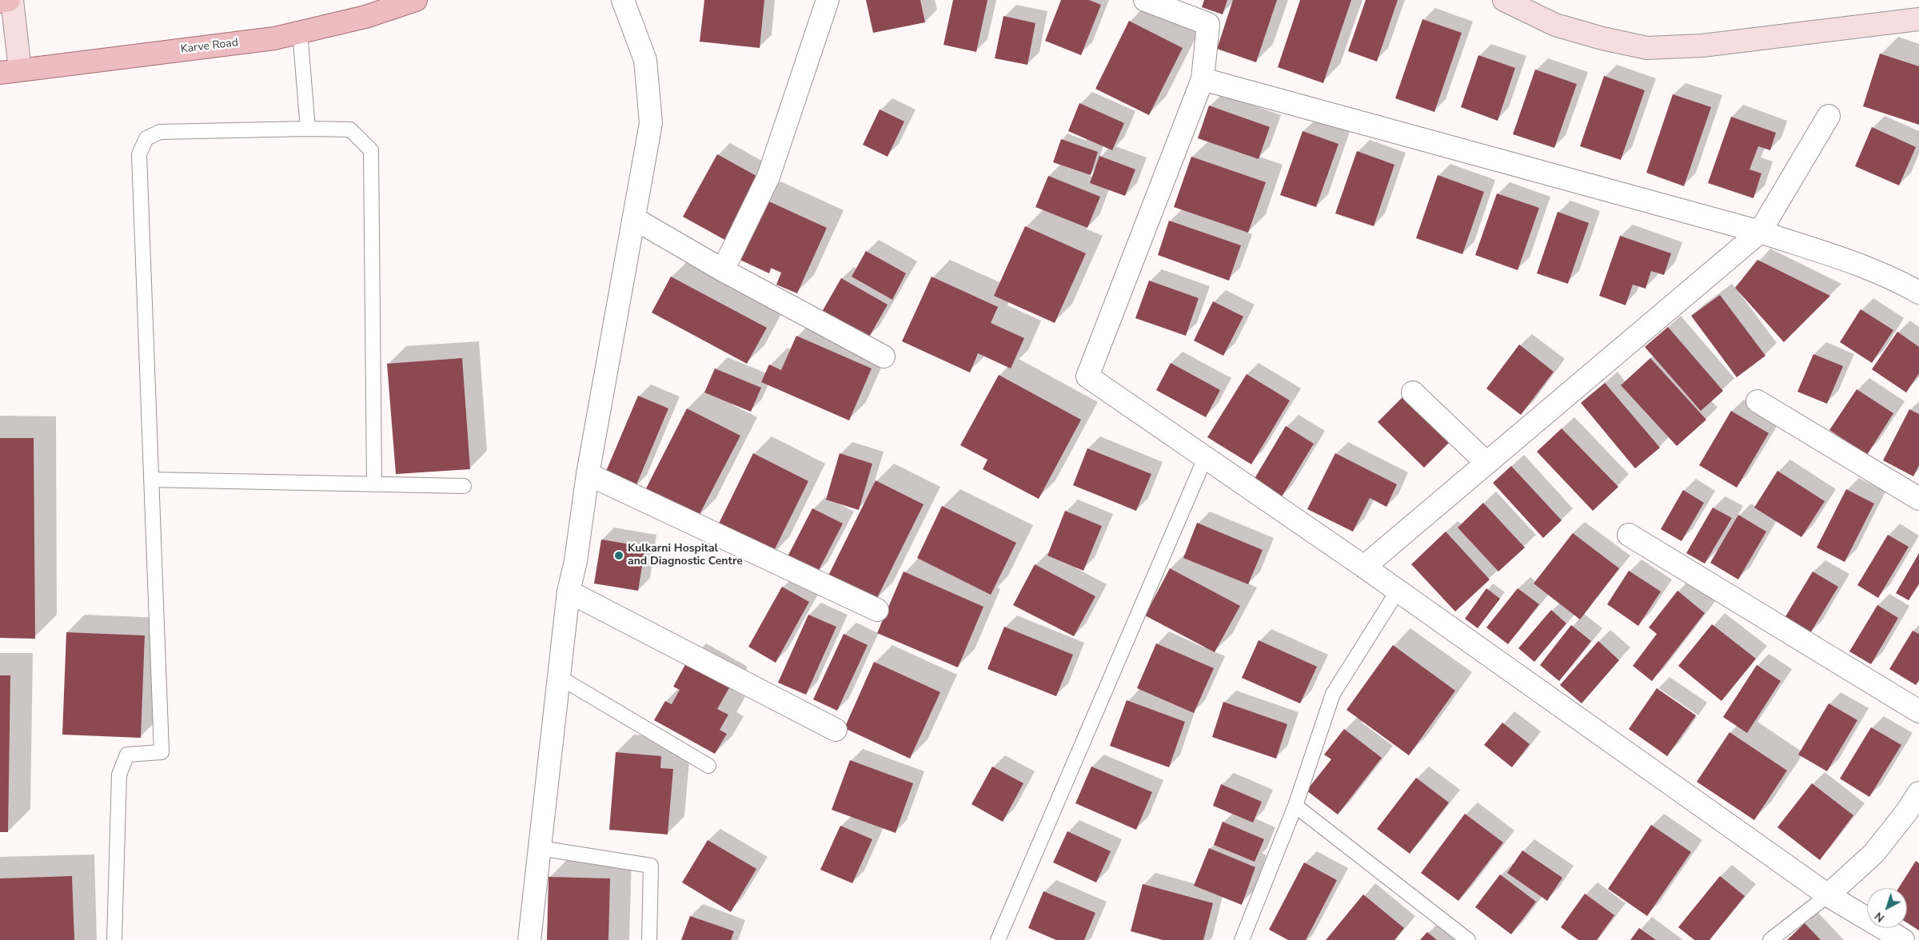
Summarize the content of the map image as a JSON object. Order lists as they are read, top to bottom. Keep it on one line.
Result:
{"streets":{"main road":["Karve Road"]},"places":["Kulkarni Hospital and Diagnostic Centre"],"north":"bottom left"}
